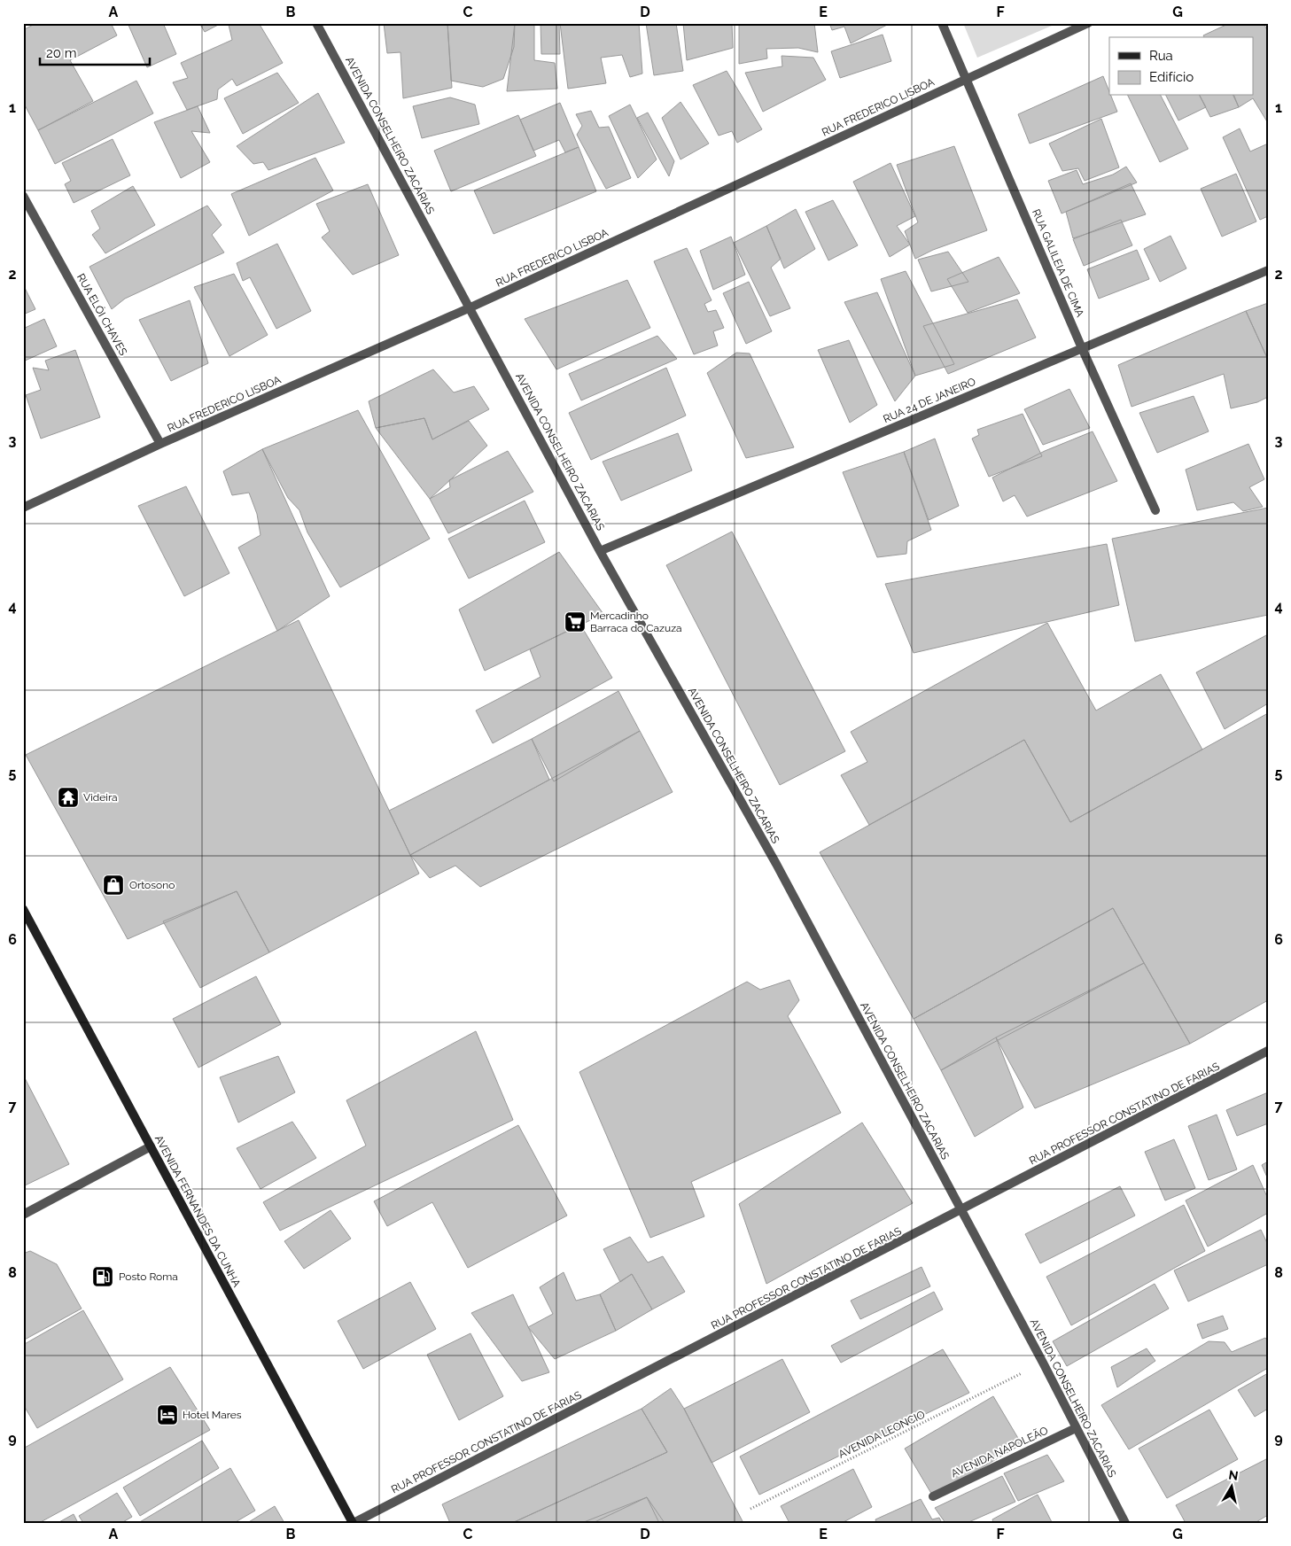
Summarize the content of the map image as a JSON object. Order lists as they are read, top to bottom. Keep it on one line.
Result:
{"streets":{"main road":["AVENIDA FERNANDES DA CUNHA"],"street":["RUA FREDERICO LISBOA","AVENIDA CONSELHEIRO ZACARIAS","RUA GALILEIA DE CIMA","RUA ELÓI CHAVES","RUA 24 DE JANEIRO","RUA PROFESSOR CONSTATINO DE FARIAS","AVENIDA NAPOLEÃO"],"path":["AVENIDA LEONCIO"]},"crossings":[["RUA FREDERICO LISBOA","AVENIDA CONSELHEIRO ZACARIAS"],["RUA FREDERICO LISBOA","RUA GALILEIA DE CIMA"],["RUA FREDERICO LISBOA","RUA ELÓI CHAVES"],["AVENIDA CONSELHEIRO ZACARIAS","RUA 24 DE JANEIRO"],["AVENIDA CONSELHEIRO ZACARIAS","RUA PROFESSOR CONSTATINO DE FARIAS"],["AVENIDA CONSELHEIRO ZACARIAS","AVENIDA NAPOLEÃO"],["RUA GALILEIA DE CIMA","RUA 24 DE JANEIRO"],["RUA PROFESSOR CONSTATINO DE FARIAS","AVENIDA FERNANDES DA CUNHA"]],"places":{"supermarket":["Mercadinho Barraca do Cazuza"],"temple":["Videira"],"shop":["Ortosono"],"fuel station":["Posto Roma"],"hotel":["Hotel Mares"]},"legend":["Rua","Edifício"],"scale_bar":"20 m","north":"top","grid":{"columns":["A","B","C","D","E","F","G"],"rows":["1","2","3","4","5","6","7","8","9"]}}
